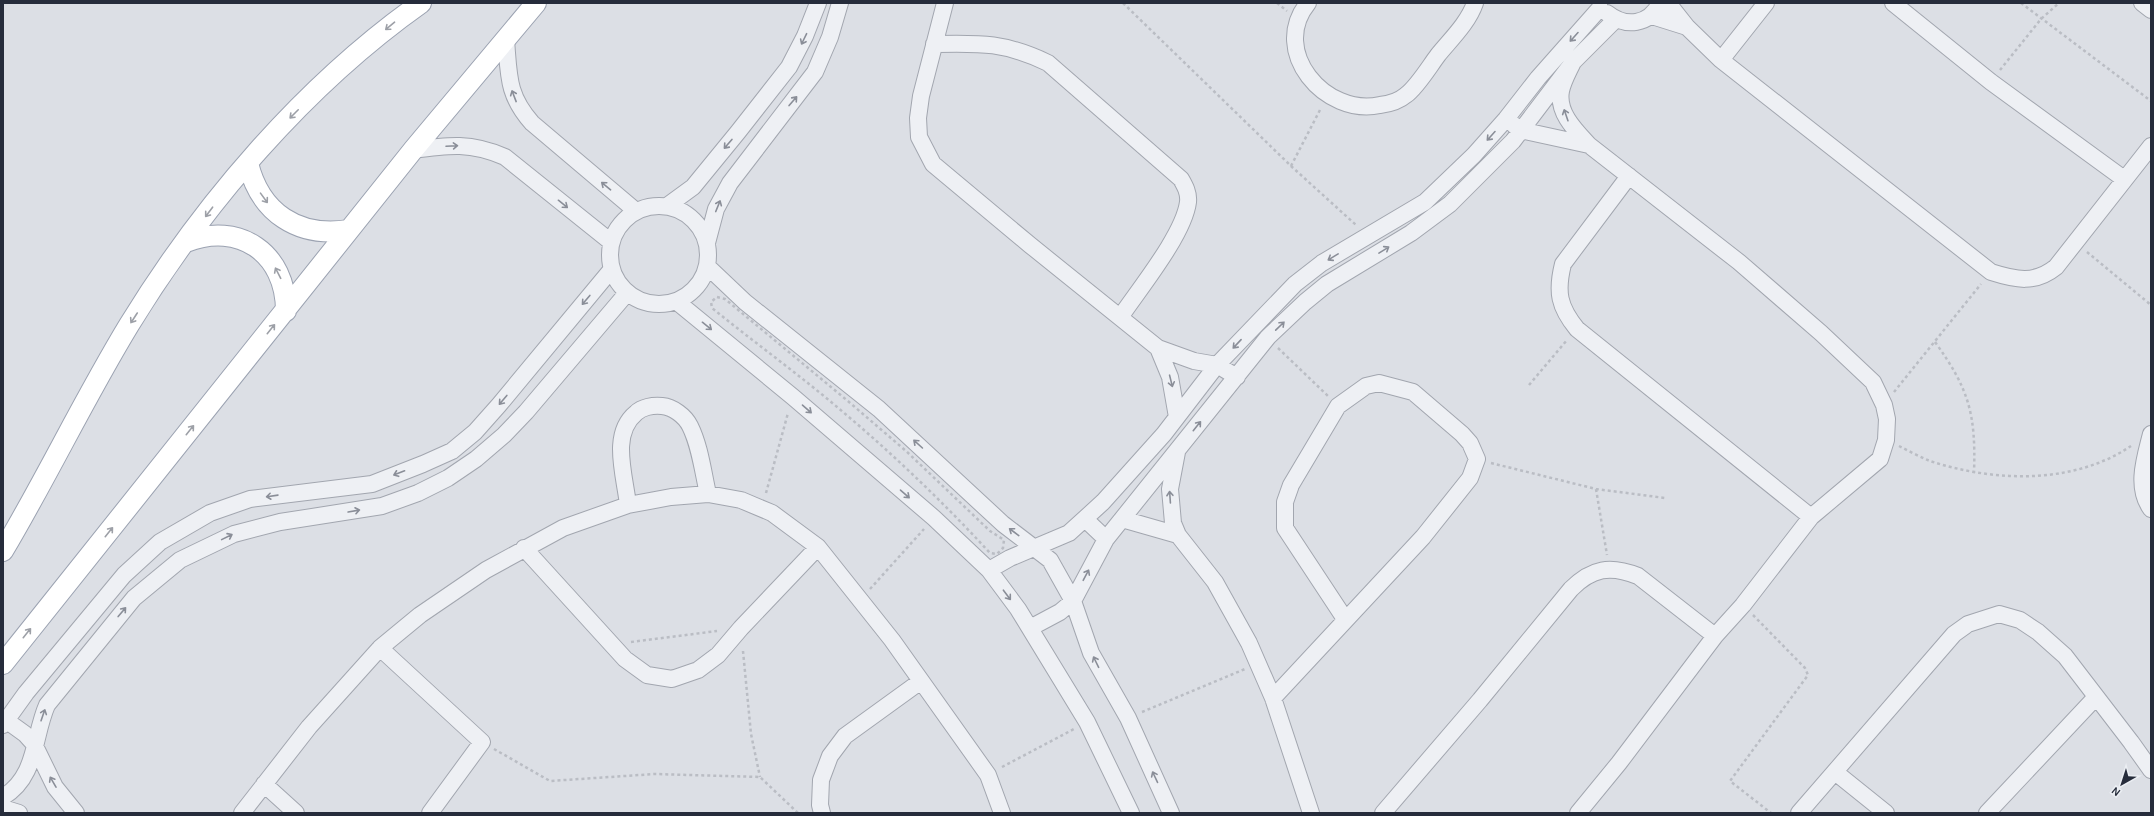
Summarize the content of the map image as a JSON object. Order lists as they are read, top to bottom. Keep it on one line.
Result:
{"north":"bottom left"}
